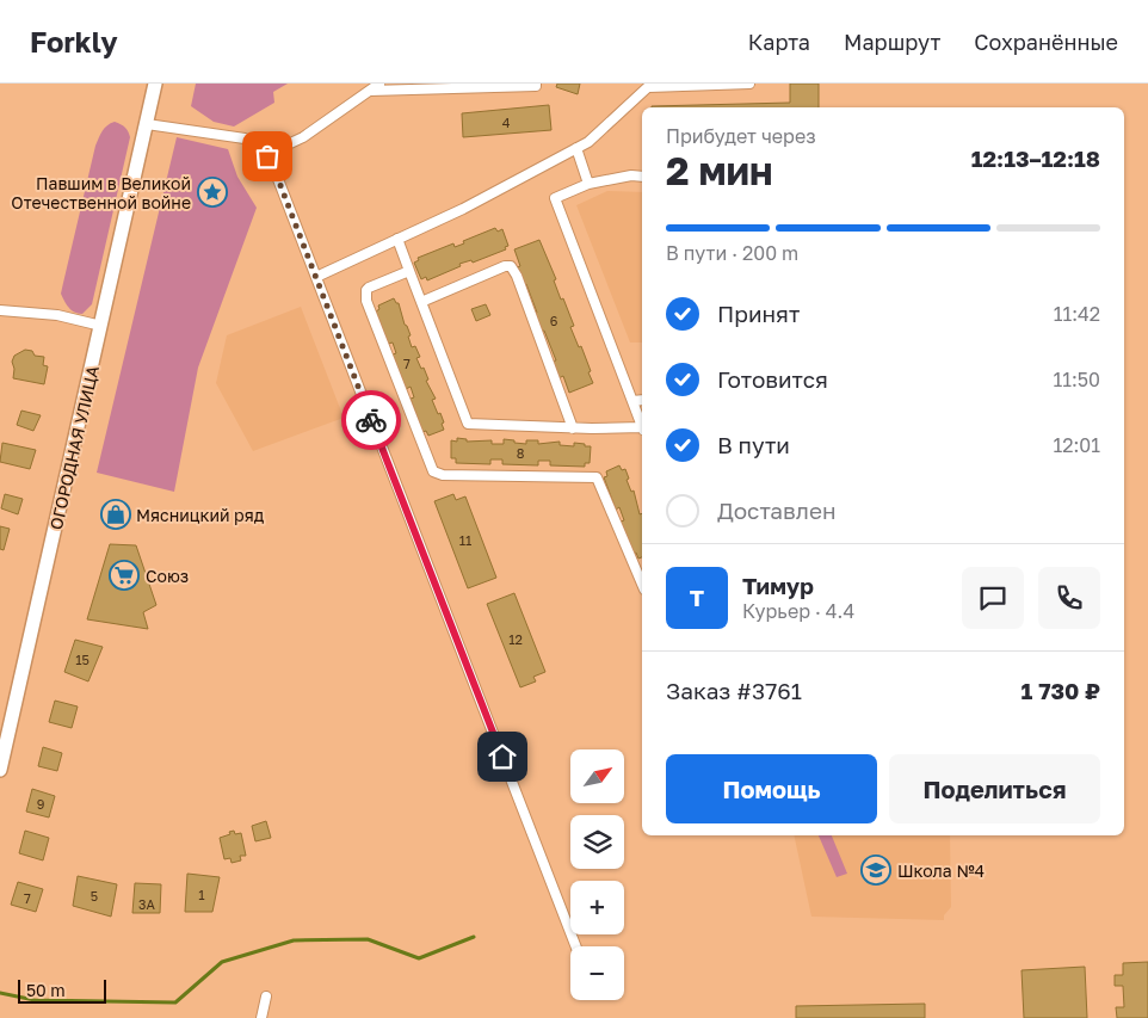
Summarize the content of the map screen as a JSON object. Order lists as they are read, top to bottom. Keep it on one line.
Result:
{"streets":{"main road":["ОГОРОДНАЯ УЛИЦА"]},"places":{"place":["Павшим в Великой Отечественной войне"],"shop":["Мясницкий ряд"],"supermarket":["Союз"],"school or university":["Школа №4"]},"house_numbers":["4","6","7","8","11","12","15","9","1","5","7","3А"],"scale_bar":"50 m","north":"top right","page":{"header":"Forkly","nav":["Карта","Маршрут","Сохранённые"],"heading":["2 мин","Прибудет через","12:13–12:18"],"panel":["Тимур","Курьер · 4.4","Заказ #3761","1 730 ₽"],"bar":"В пути · 200 m","list":[["Принят","11:42"],["Готовится","11:50"],["В пути","12:01"],"Доставлен"],"round":"Т","buttons":["Помощь","Поделиться"],"map_buttons":["+","−"],"scale":"50 m"}}
